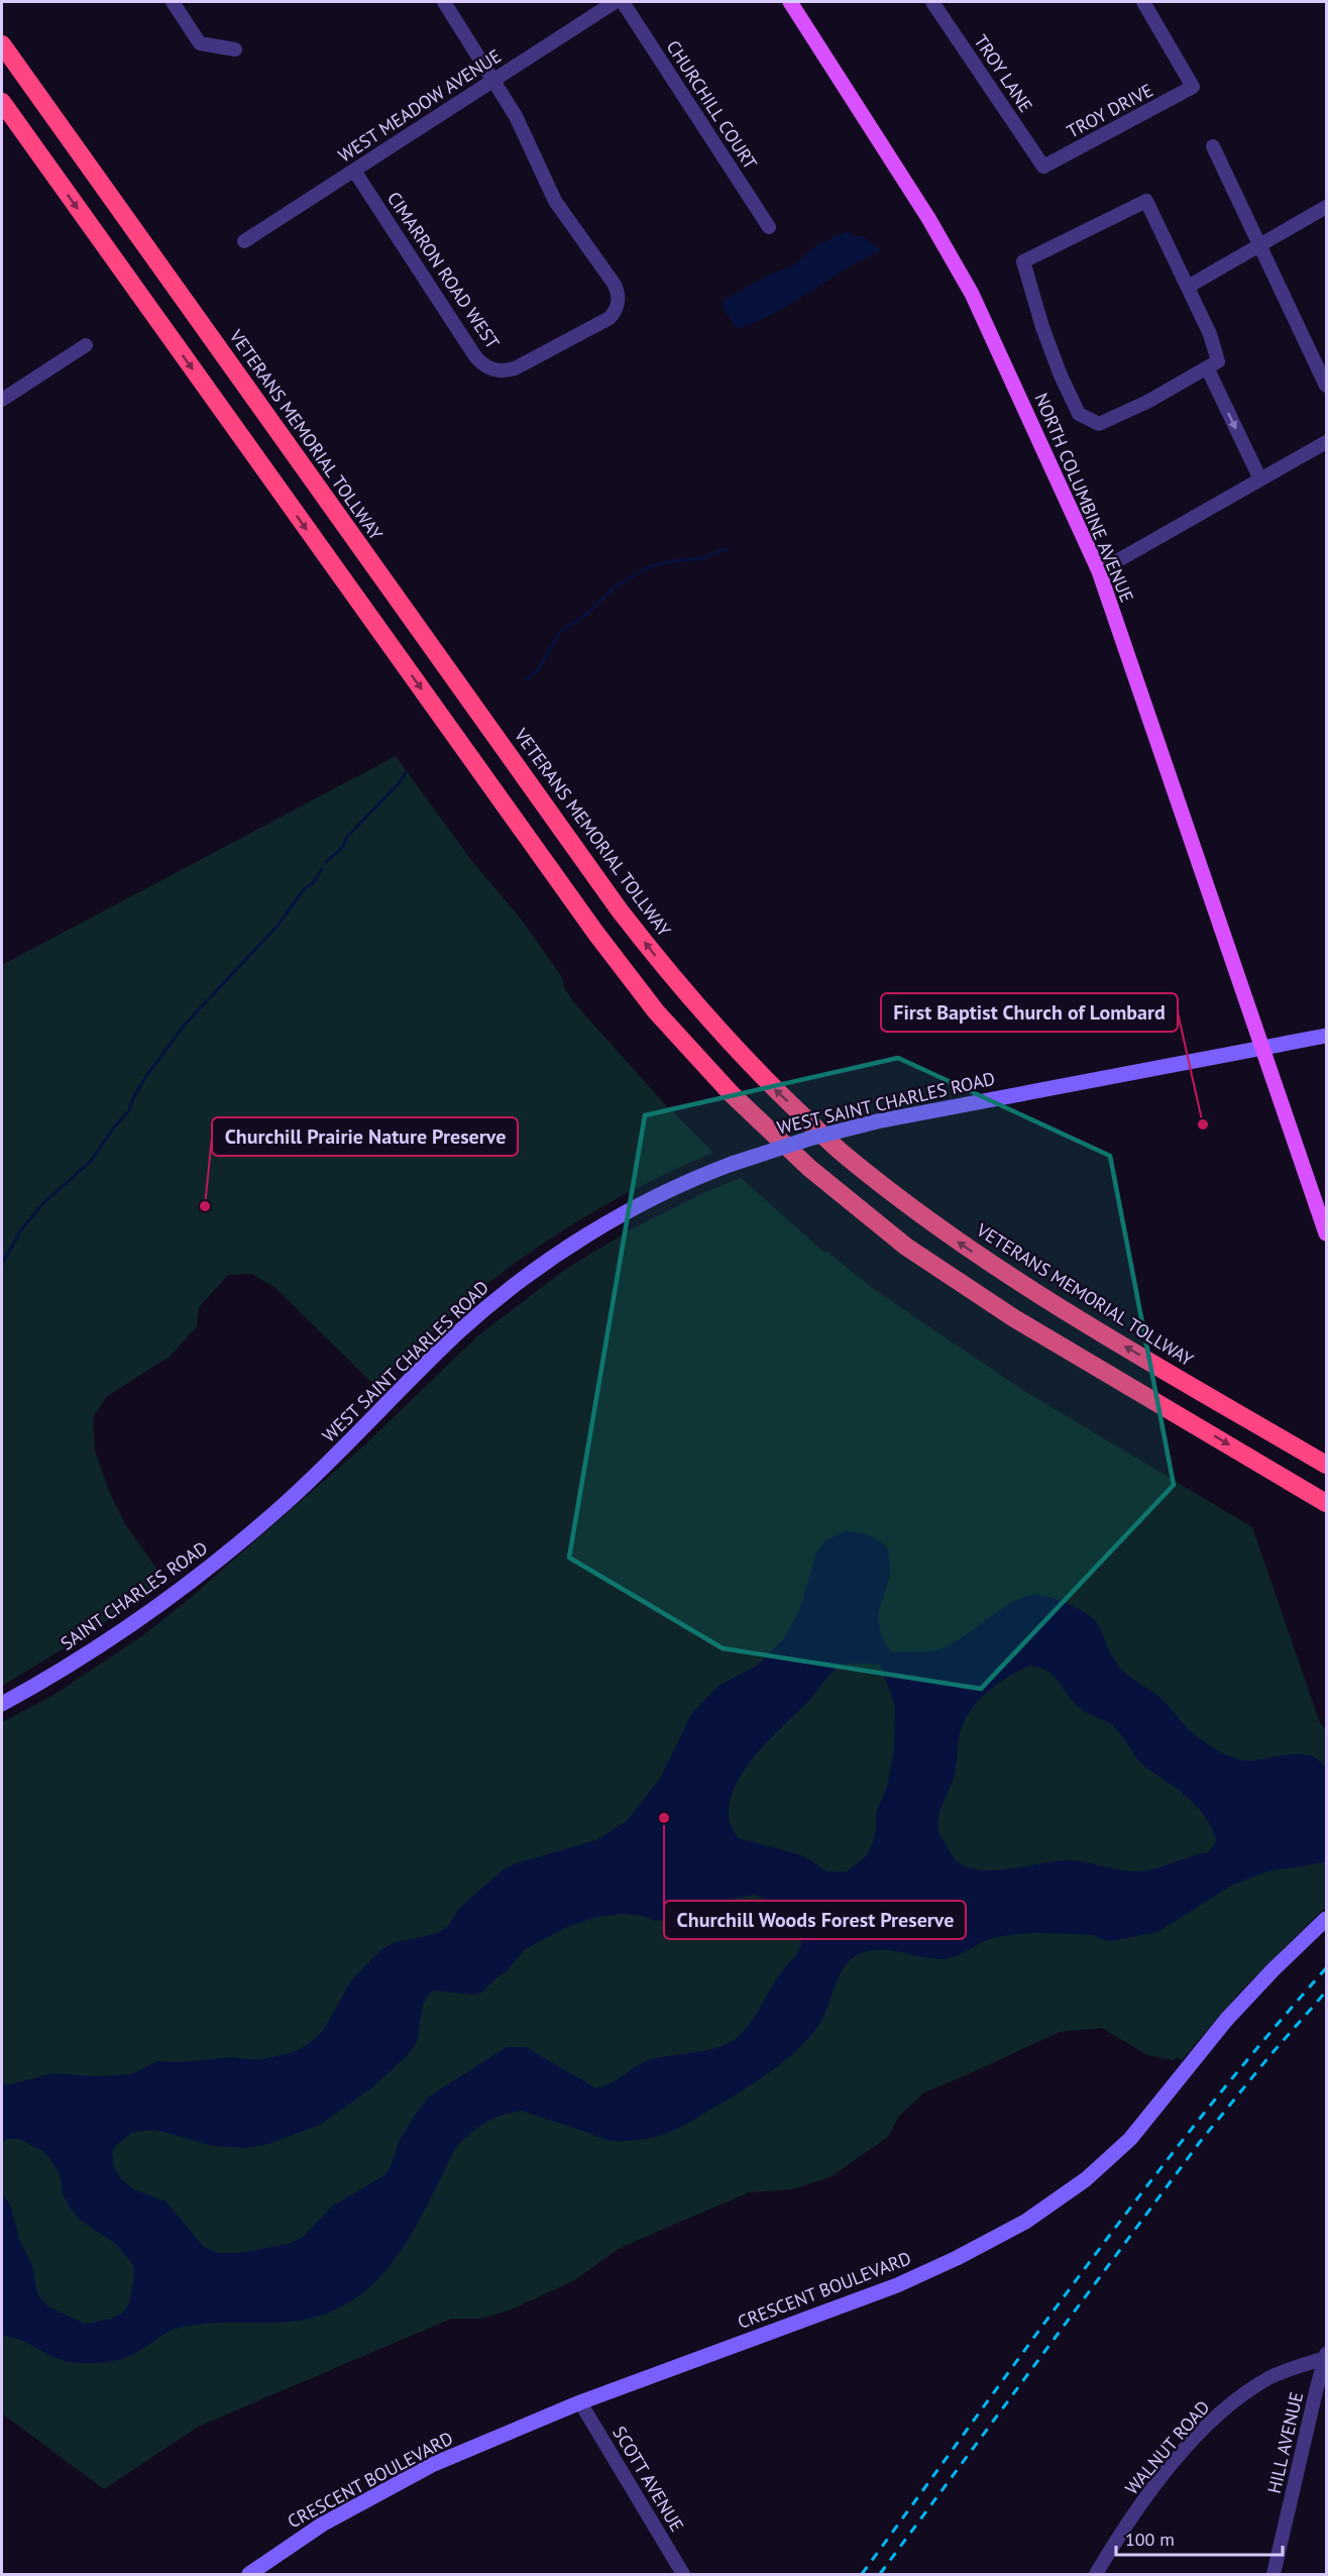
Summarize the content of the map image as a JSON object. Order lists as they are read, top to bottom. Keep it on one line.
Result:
{"streets":{"highway":["VETERANS MEMORIAL TOLLWAY"],"main road":["NORTH COLUMBINE AVENUE","WEST SAINT CHARLES ROAD","SAINT CHARLES ROAD","CRESCENT BOULEVARD"],"street":["TROY LANE","CHURCHILL COURT","WEST MEADOW AVENUE","TROY DRIVE","CIMARRON ROAD WEST","HILL AVENUE","WALNUT ROAD","SCOTT AVENUE"]},"crossings":[["TROY LANE","TROY DRIVE"],["WEST MEADOW AVENUE","CIMARRON ROAD WEST"],["NORTH COLUMBINE AVENUE","WEST SAINT CHARLES ROAD"],["WEST SAINT CHARLES ROAD","SAINT CHARLES ROAD"],["CRESCENT BOULEVARD","SCOTT AVENUE"],["HILL AVENUE","WALNUT ROAD"]],"places":["First Baptist Church of Lombard","Churchill Prairie Nature Preserve","Churchill Woods Forest Preserve"],"scale_bar":"100 m"}
